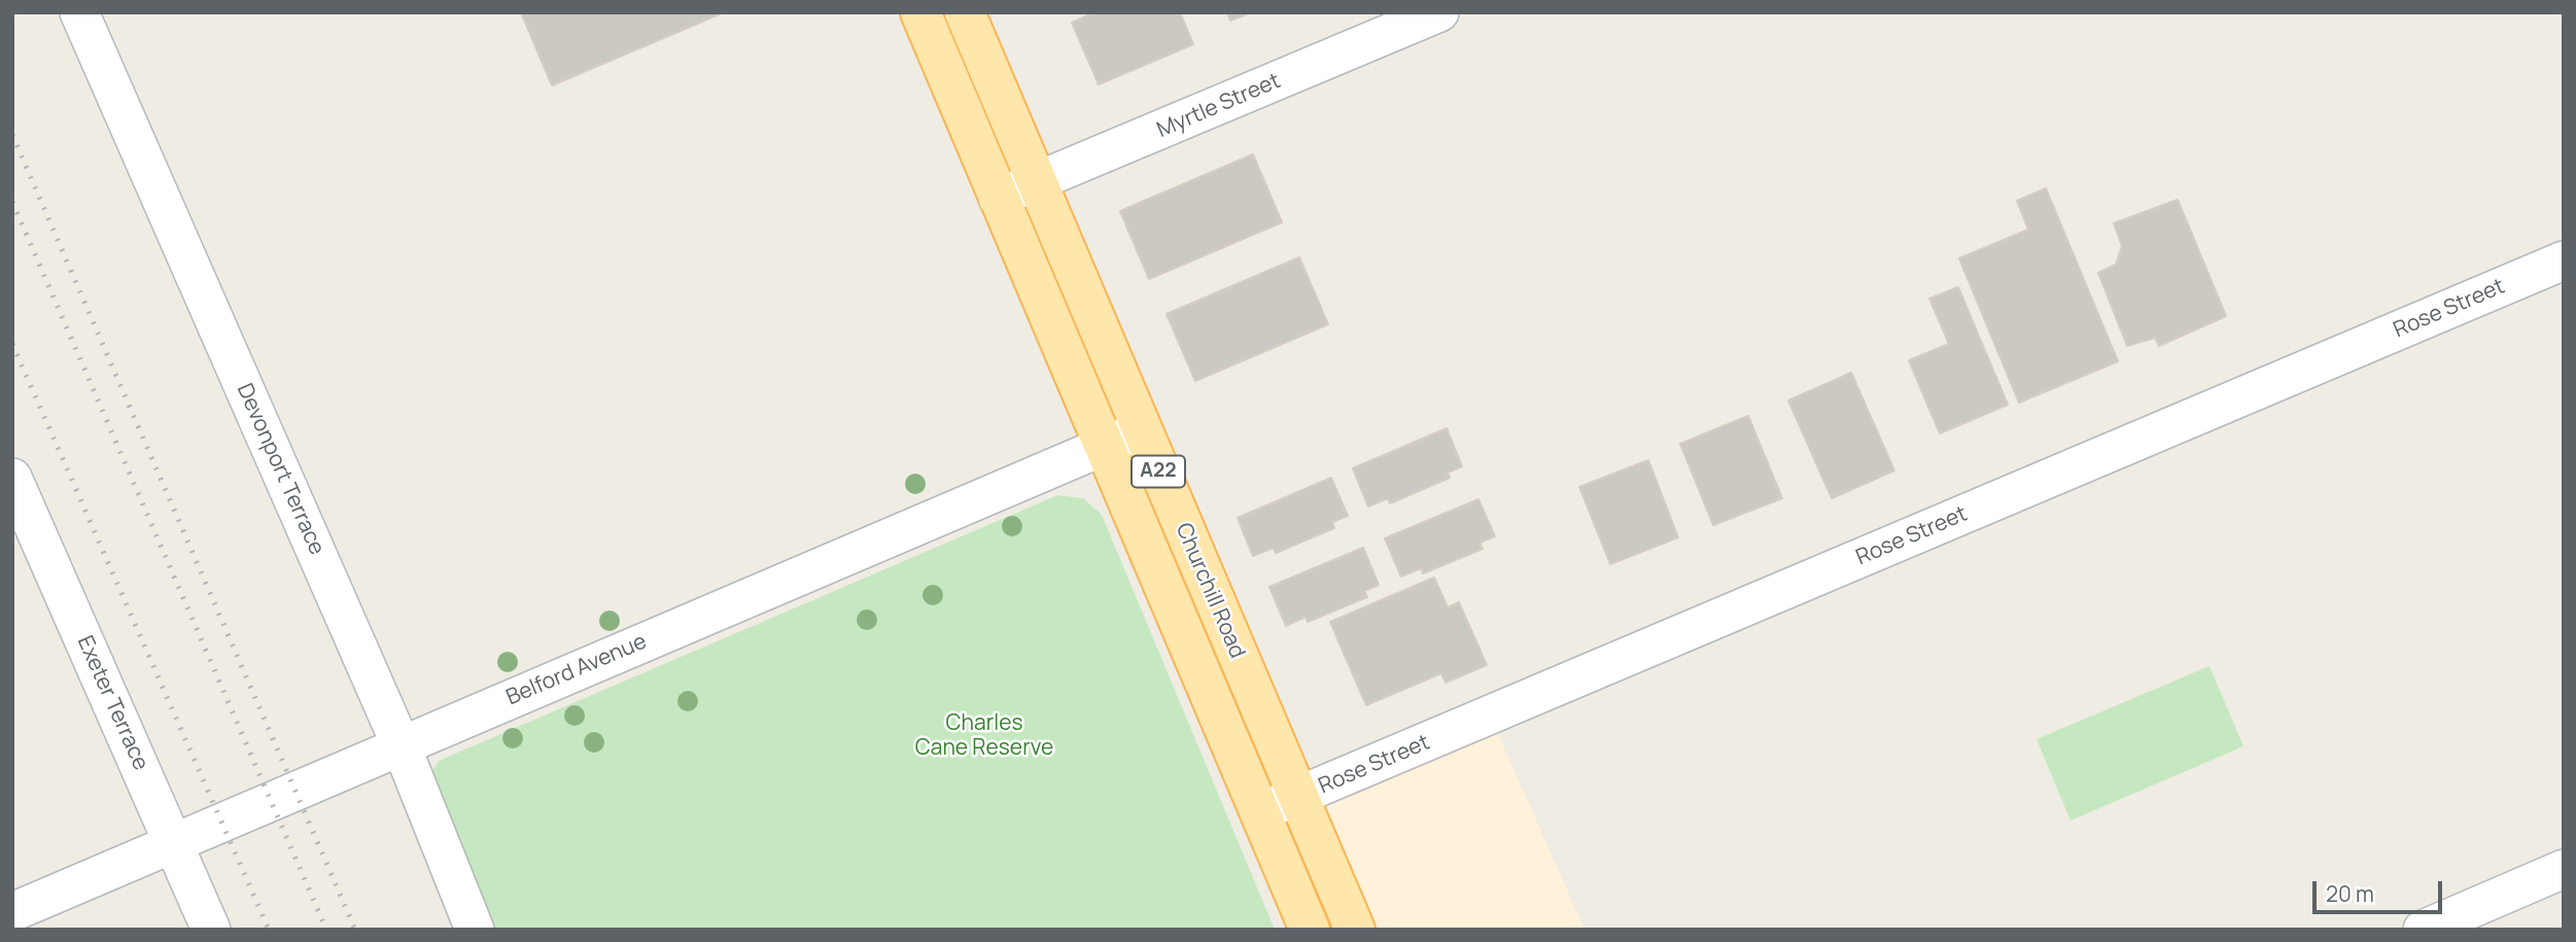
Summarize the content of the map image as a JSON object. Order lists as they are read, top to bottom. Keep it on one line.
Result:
{"streets":{"main road":["A22","Churchill Road"],"street":["Myrtle Street","Rose Street","Devonport Terrace","Belford Avenue","Exeter Terrace"]},"crossings":[["Myrtle Street","Churchill Road"],["Rose Street","Churchill Road"],["Devonport Terrace","Belford Avenue"],["Churchill Road","Belford Avenue"],["Belford Avenue","Exeter Terrace"]],"parks":["Charles Cane Reserve"],"scale_bar":"20 m"}
